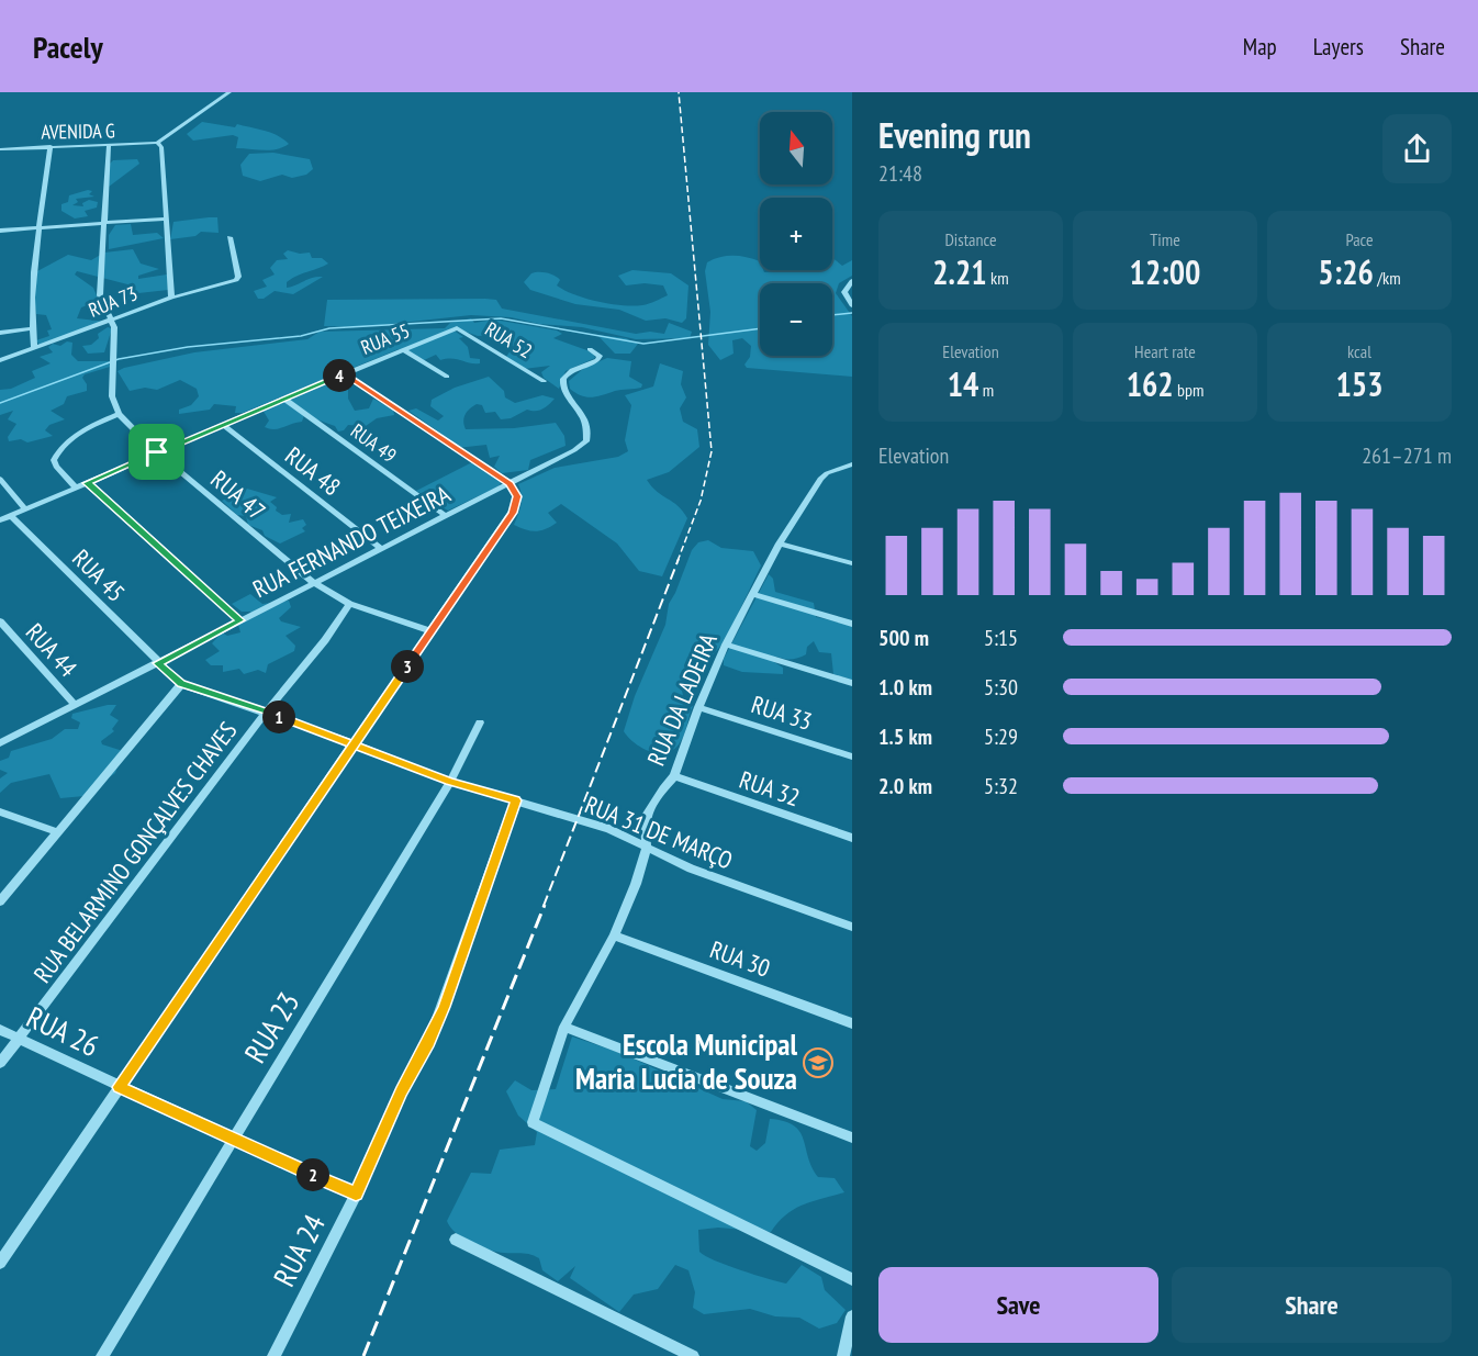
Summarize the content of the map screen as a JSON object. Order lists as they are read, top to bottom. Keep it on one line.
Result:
{"streets":{"street":["AVENIDA G","RUA 73","RUA 55","RUA 52","RUA 49","RUA 48","RUA 47","RUA FERNANDO TEIXEIRA","RUA 45","RUA 44","RUA DA LADEIRA","RUA 33","RUA 32","RUA 31 DE MARÇO","RUA BELARMINO GONÇALVES CHAVES","RUA 30","RUA 23","RUA 26","RUA 24"]},"crossings":[["RUA 55","RUA 52"],["RUA 55","RUA 49"],["RUA 55","RUA 48"],["RUA 55","RUA 47"],["RUA 55","RUA 45"],["RUA 49","RUA FERNANDO TEIXEIRA"],["RUA 48","RUA FERNANDO TEIXEIRA"],["RUA 47","RUA FERNANDO TEIXEIRA"],["RUA FERNANDO TEIXEIRA","RUA 45"],["RUA FERNANDO TEIXEIRA","RUA 44"],["RUA FERNANDO TEIXEIRA","RUA 31 DE MARÇO"],["RUA 45","RUA 31 DE MARÇO"],["RUA DA LADEIRA","RUA 33"],["RUA DA LADEIRA","RUA 32"],["RUA DA LADEIRA","RUA 31 DE MARÇO"],["RUA DA LADEIRA","RUA 30"],["RUA 31 DE MARÇO","RUA BELARMINO GONÇALVES CHAVES"],["RUA 31 DE MARÇO","RUA 23"],["RUA 31 DE MARÇO","RUA 24"],["RUA BELARMINO GONÇALVES CHAVES","RUA 26"],["RUA 23","RUA 26"],["RUA 26","RUA 24"]],"places":{"school or university":["Escola Municipal Maria Lucia de Souza"]},"north":"top","page":{"header":"Pacely","nav":["Map","Layers","Share"],"heading":["Evening run","21:48"],"map_buttons":["+","−"],"stats":[["Distance","2.21 km"],["Time","12:00"],["Pace","5:26 /km"],["Elevation","14 m"],["Heart rate","162 bpm"],["kcal","153"]],"pins":["4","3","1","2"],"chart":["Elevation","261–271 m"],"list":[{"name":"500 m","note":"5:15"},{"name":"1.0 km","note":"5:30"},{"name":"1.5 km","note":"5:29"},{"name":"2.0 km","note":"5:32"}],"buttons":["Save","Share"]}}
